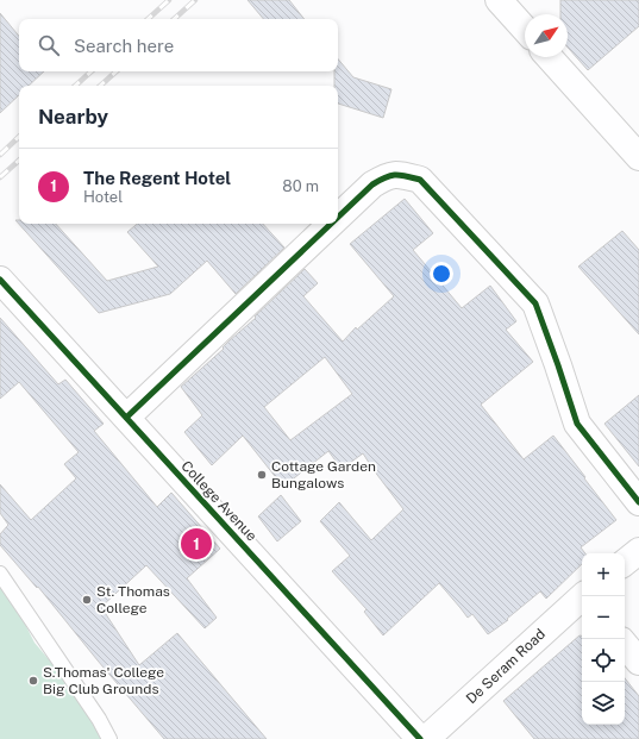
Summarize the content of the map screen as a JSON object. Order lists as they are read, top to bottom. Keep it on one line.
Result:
{"streets":{"street":["College Avenue","De Seram Road"]},"places":["Cottage Garden Bungalows","St. Thomas College","S.Thomas' College Big Club Grounds"],"north":"top right","page":{"search":"Search here","heading":"Nearby","list":[{"mark":"1","name":"The Regent Hotel","note":"Hotel","value":"80 m"}],"pins":"1","map_buttons":["+","−"]}}
